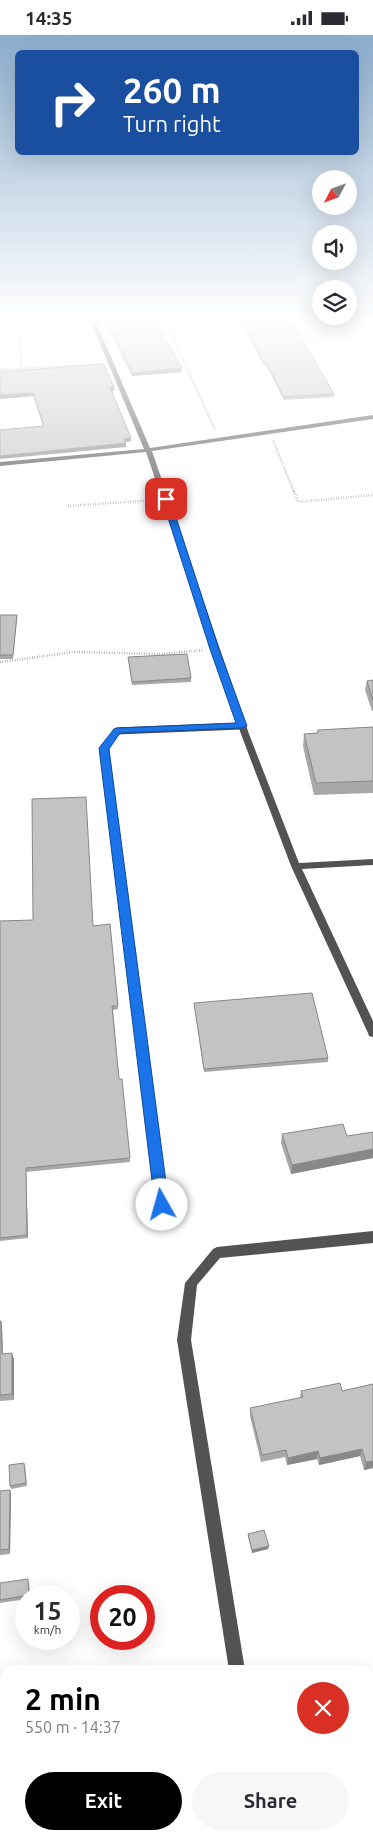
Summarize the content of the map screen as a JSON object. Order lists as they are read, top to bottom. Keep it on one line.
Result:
{"north":"bottom left","page":{"status":"14:35","turn":["260 m","Turn right"],"speed":"15 km/h","limit":"20","heading":["2 min","550 m · 14:37"],"buttons":["Exit","Share"]}}
